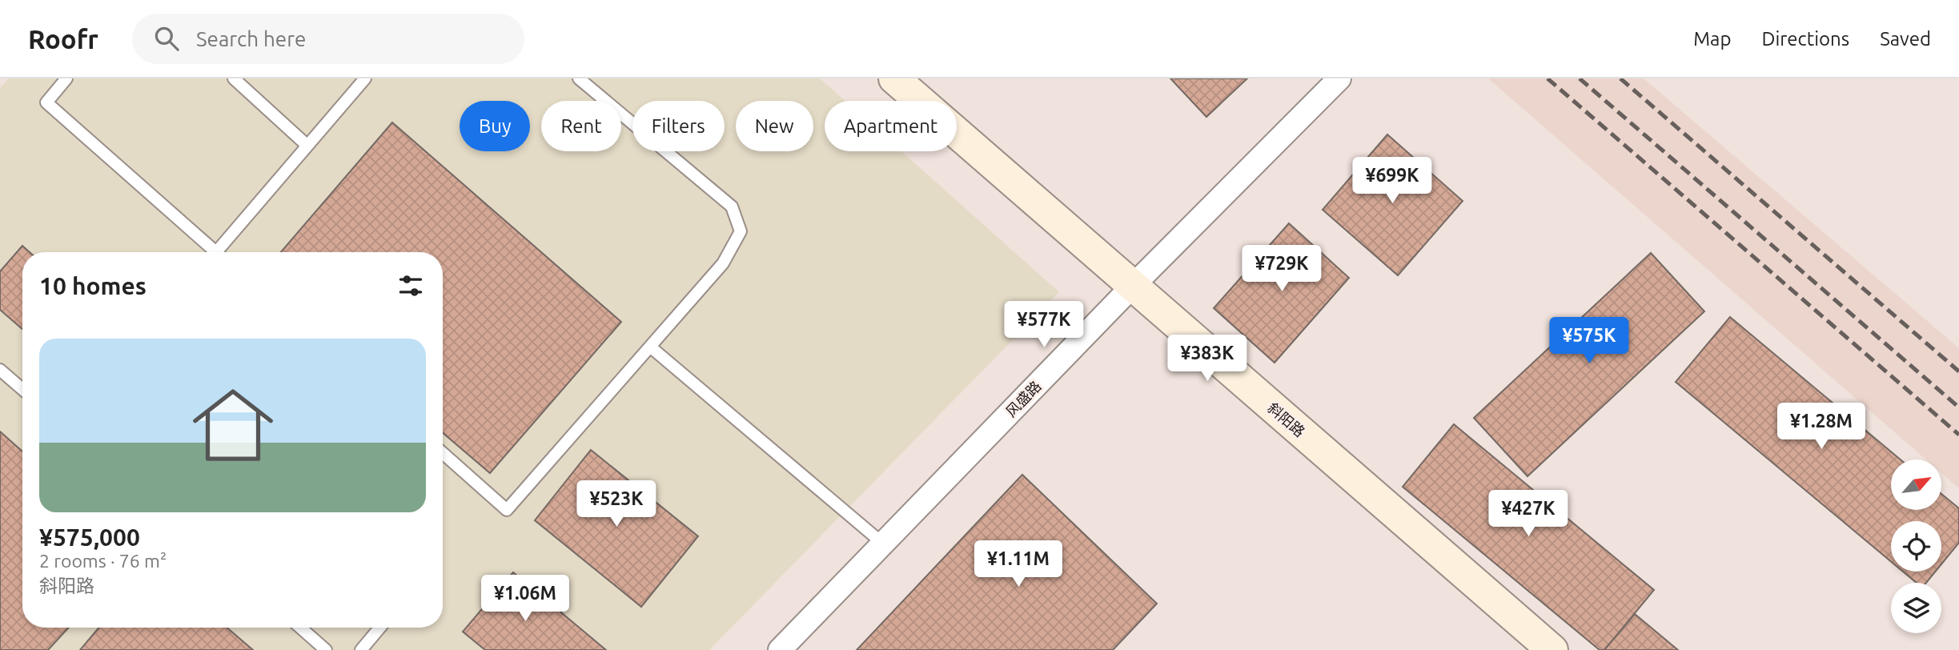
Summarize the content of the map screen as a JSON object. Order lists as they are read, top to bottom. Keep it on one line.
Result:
{"streets":{"street":["风盛路","斜阳路"]},"crossings":[["风盛路","斜阳路"]],"north":"top right","page":{"header":"Roofr","search":"Search here","nav":["Map","Directions","Saved"],"chip":["Buy","Rent","Filters","New","Apartment"],"price":["¥699K","¥729K","¥577K","¥575K","¥383K","¥1.28M","¥523K","¥427K","¥1.11M","¥1.06M"],"heading":"10 homes","list":[{"name":"¥575,000","note":"2 rooms · 76 m² · 斜阳路"}]}}
